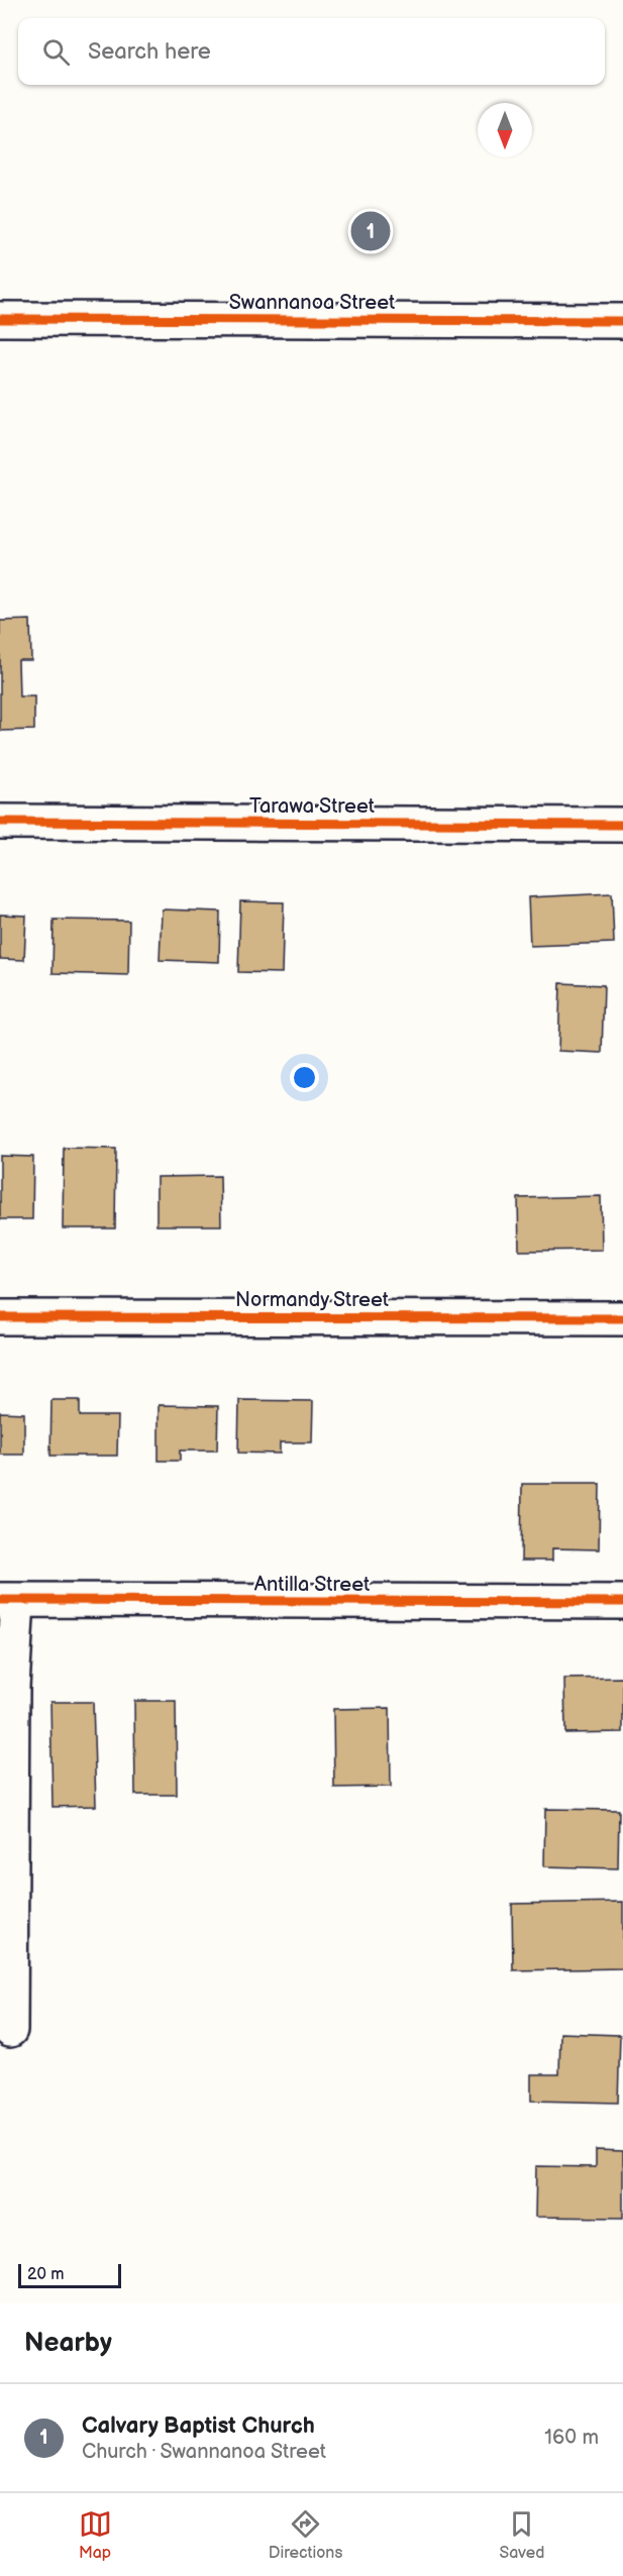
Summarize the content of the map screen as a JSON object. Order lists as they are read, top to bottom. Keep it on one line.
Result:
{"streets":{"street":["Swannanoa Street","Tarawa Street","Normandy Street","Antilla Street"]},"scale_bar":"20 m","north":"bottom","page":{"search":"Search here","pins":"1","scale":"20 m","heading":"Nearby","list":[{"mark":"1","name":"Calvary Baptist Church","note":"Church · Swannanoa Street","value":"160 m"}],"nav":["Map","Directions","Saved"]}}
